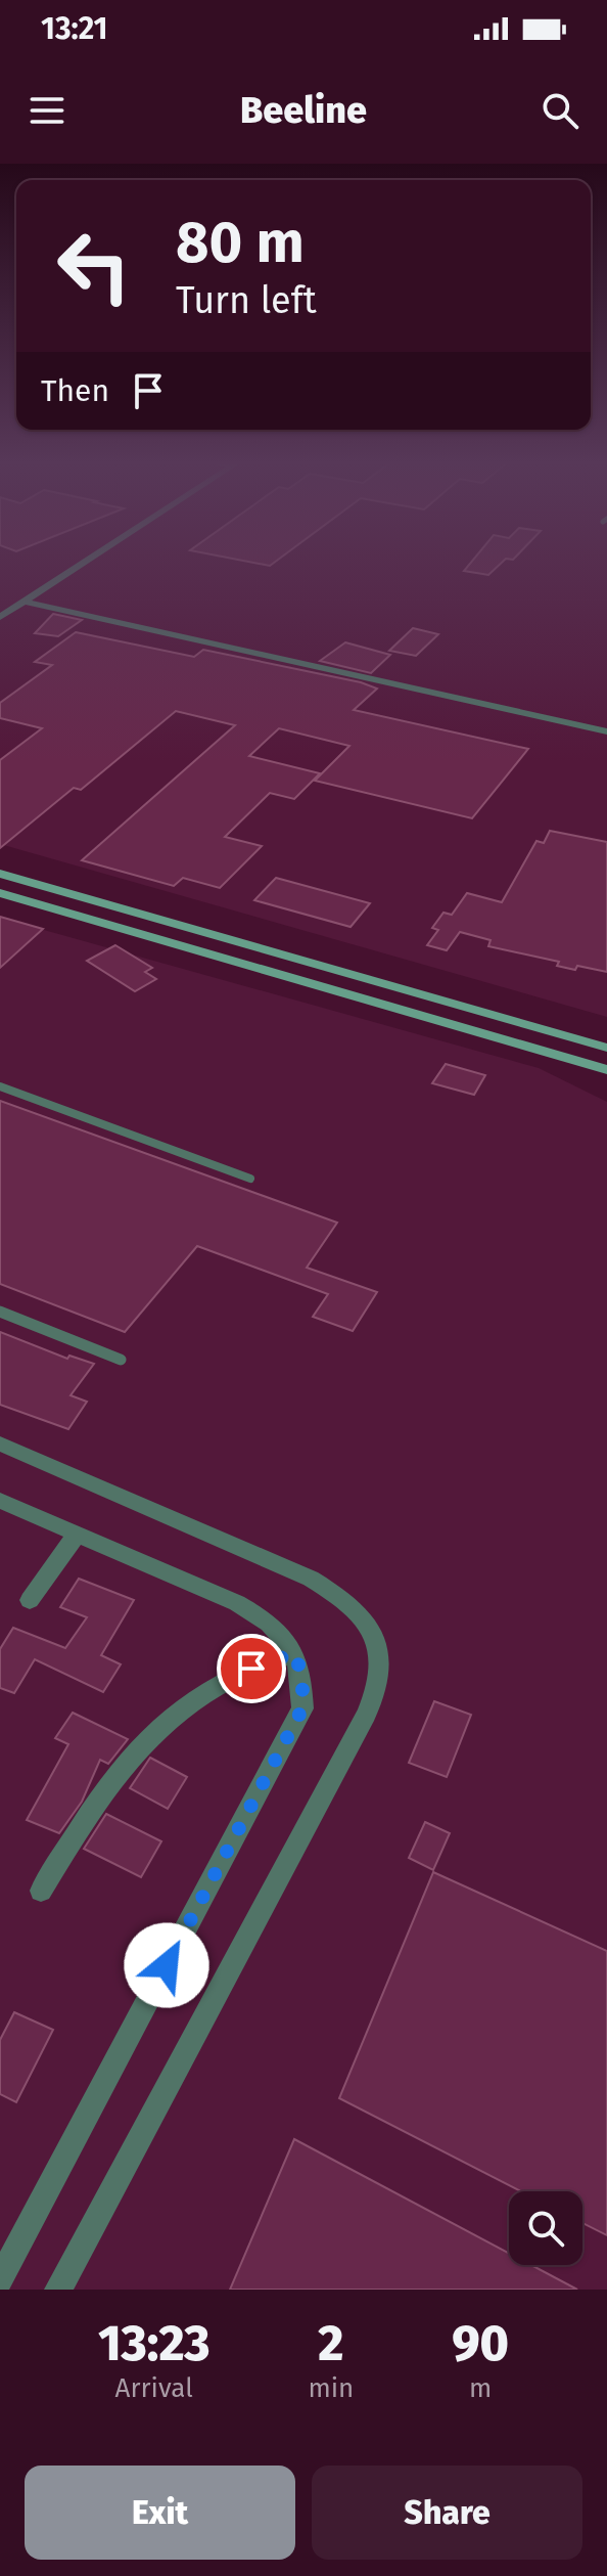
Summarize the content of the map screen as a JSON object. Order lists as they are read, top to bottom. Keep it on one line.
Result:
{"page":{"status":"13:21","header":"Beeline","turn":["80 m","Turn left"],"then":"Then","eta":["13:23","Arrival","2","min","90","m"],"buttons":["Exit","Share"]}}
